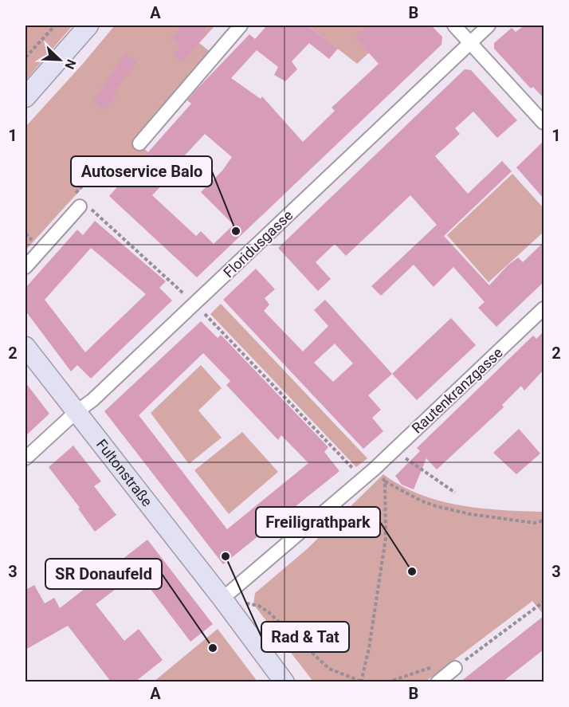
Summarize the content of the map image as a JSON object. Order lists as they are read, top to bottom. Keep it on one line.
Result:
{"streets":{"street":["Floridusgasse","Rautenkranzgasse","Fultonstraße"]},"crossings":[["Floridusgasse","Fultonstraße"],["Rautenkranzgasse","Fultonstraße"]],"places":["Autoservice Balo","Rad & Tat","Freiligrathpark","SR Donaufeld"],"north":"bottom right","grid":{"columns":["A","B"],"rows":["1","2","3"]}}
